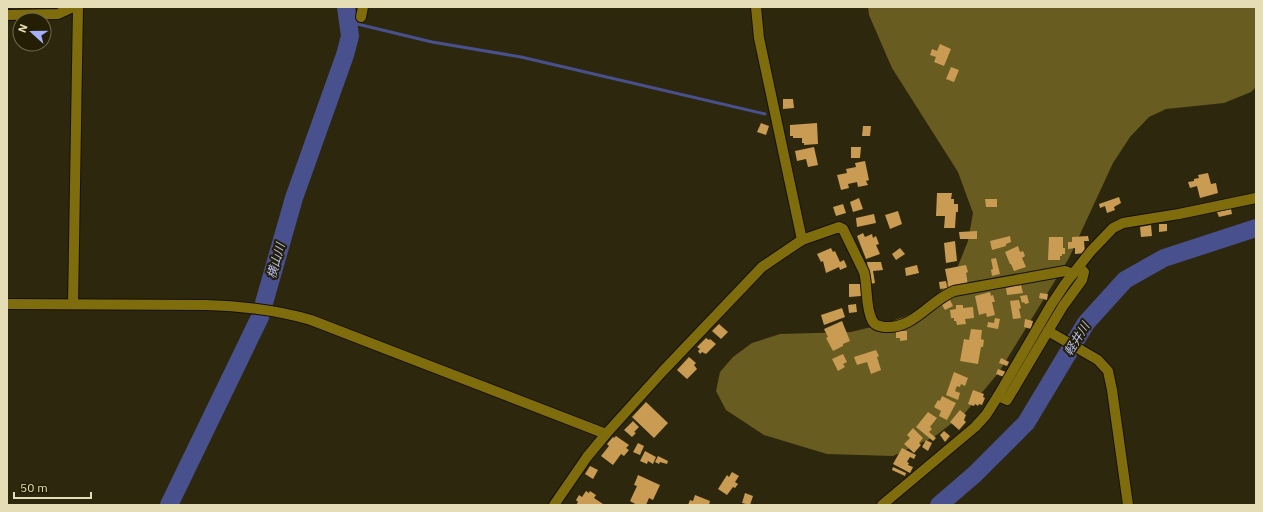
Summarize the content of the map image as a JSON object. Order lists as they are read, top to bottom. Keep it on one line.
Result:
{"water":["横山川","軽井川"],"scale_bar":"50 m","north":"left"}
